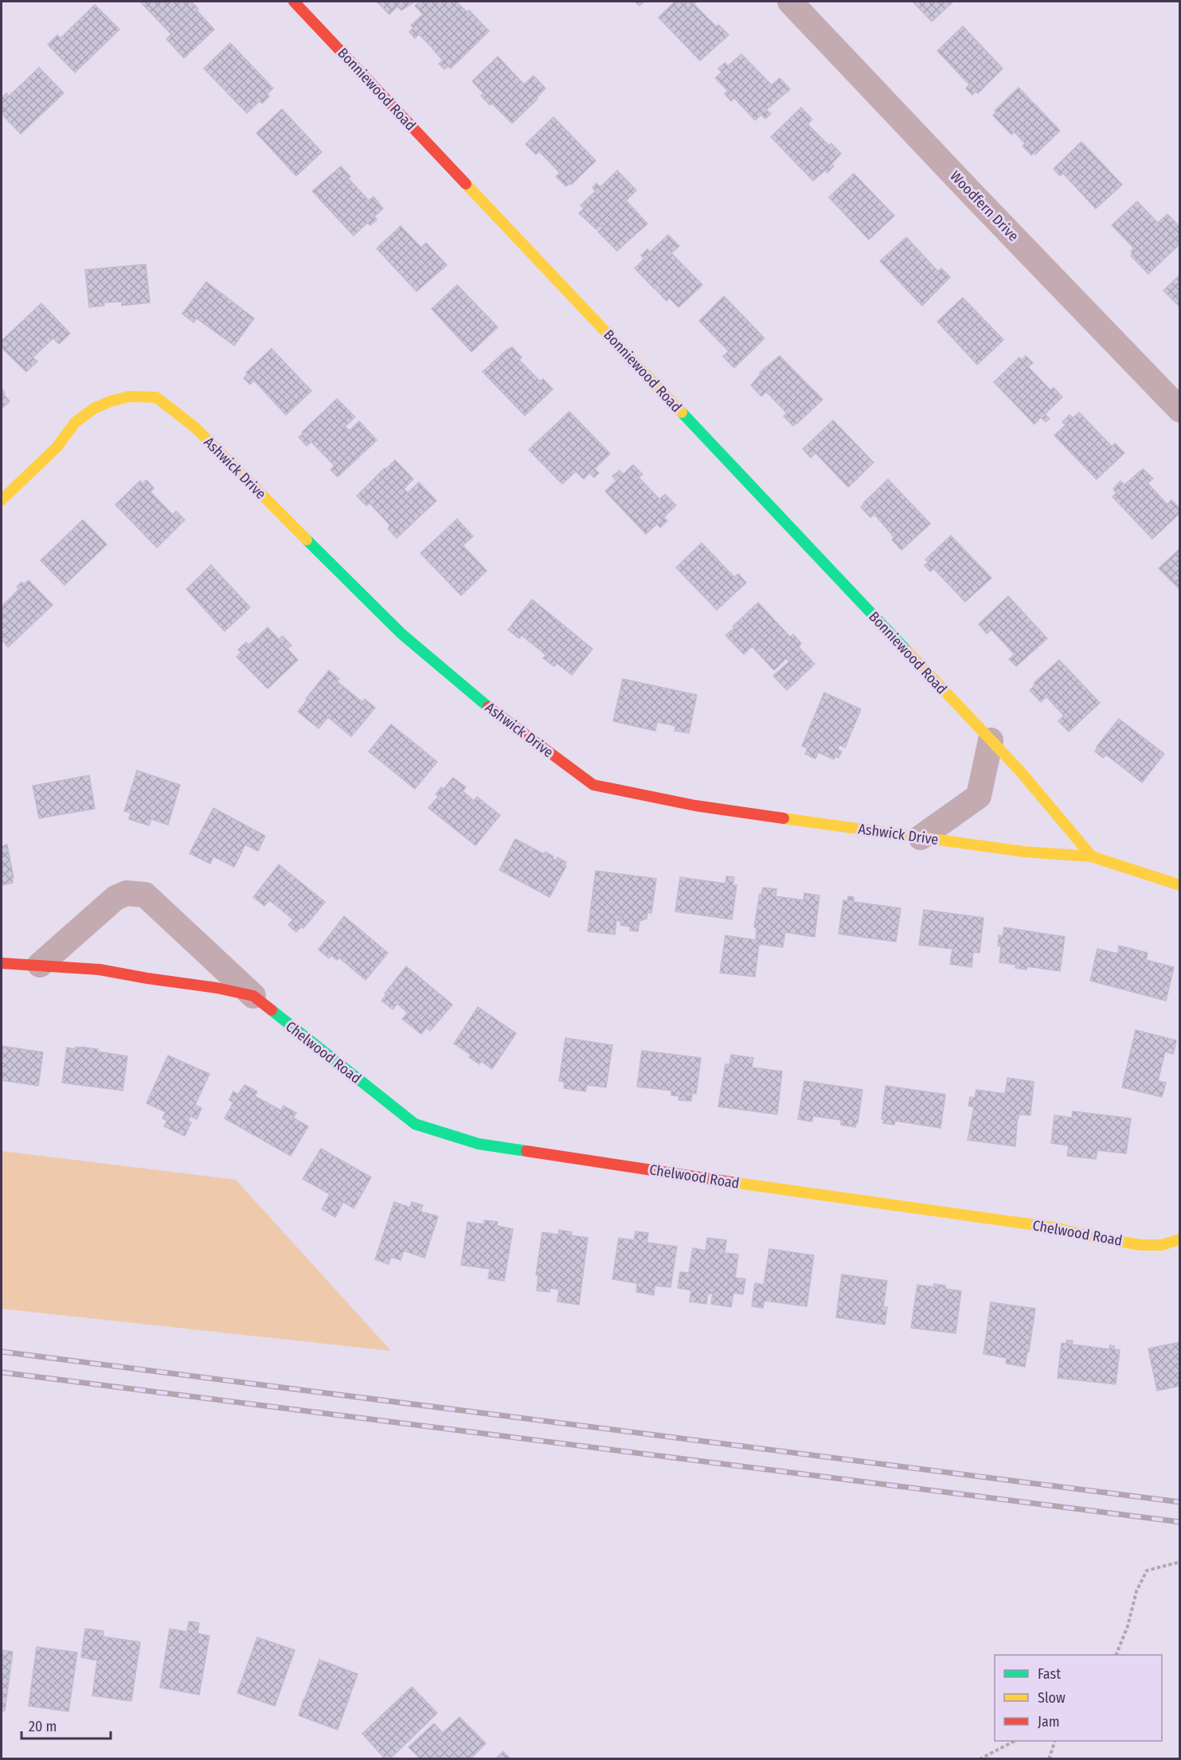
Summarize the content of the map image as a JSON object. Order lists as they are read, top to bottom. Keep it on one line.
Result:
{"streets":{"street":["Bonniewood Road","Woodfern Drive","Ashwick Drive","Chelwood Road"]},"crossings":[["Bonniewood Road","Ashwick Drive"]],"legend":["Fast","Slow","Jam"],"scale_bar":"20 m"}
